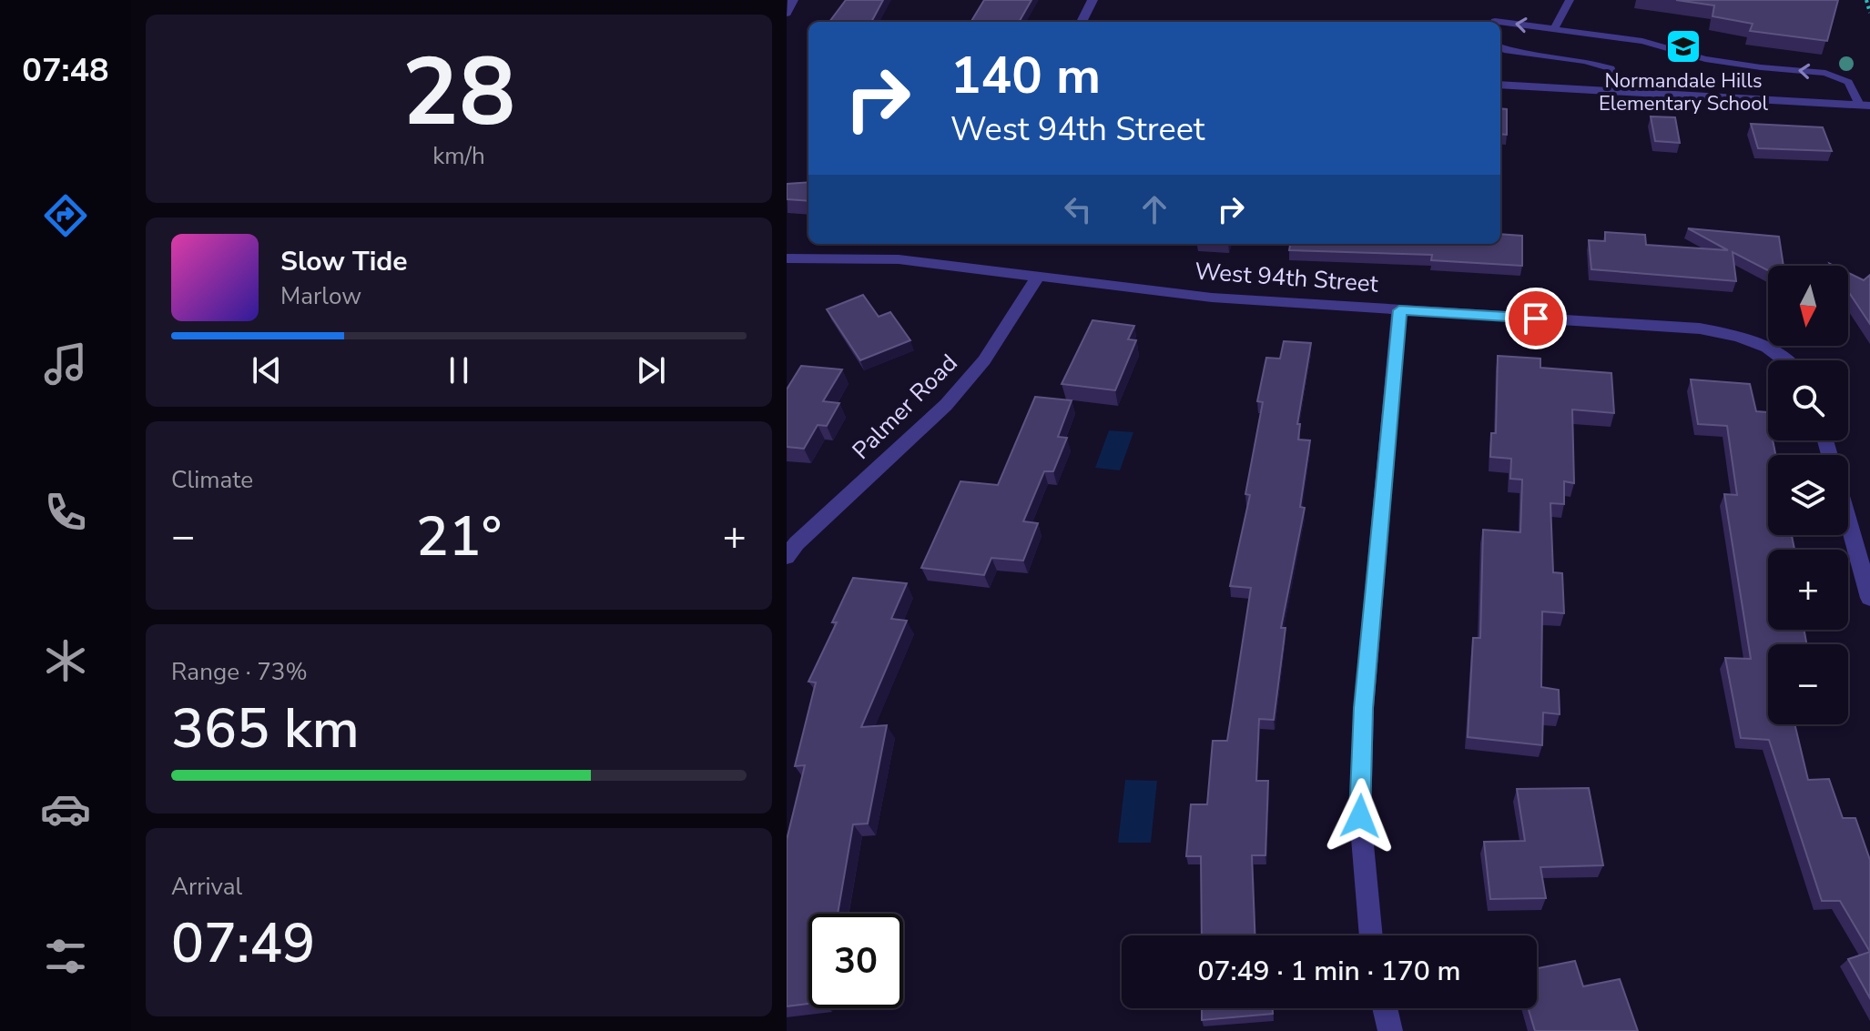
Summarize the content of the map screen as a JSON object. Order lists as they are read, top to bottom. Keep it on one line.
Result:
{"streets":{"street":["West 94th Street","Palmer Road"]},"crossings":[["West 94th Street","Palmer Road"]],"places":{"school or university":["Normandale Hills Elementary School"]},"north":"bottom","page":{"tabs":"07:48","tile":[["28","km/h"],"Climate",["Range · 73%","365 km"],["Arrival","07:49"]],"turn":["140 m","West 94th Street"],"song":["Slow Tide","Marlow"],"map_buttons":["+","−"],"heat":["−","21°","+"],"limit":"30","trip":"07:49 · 1 min · 170 m"}}
